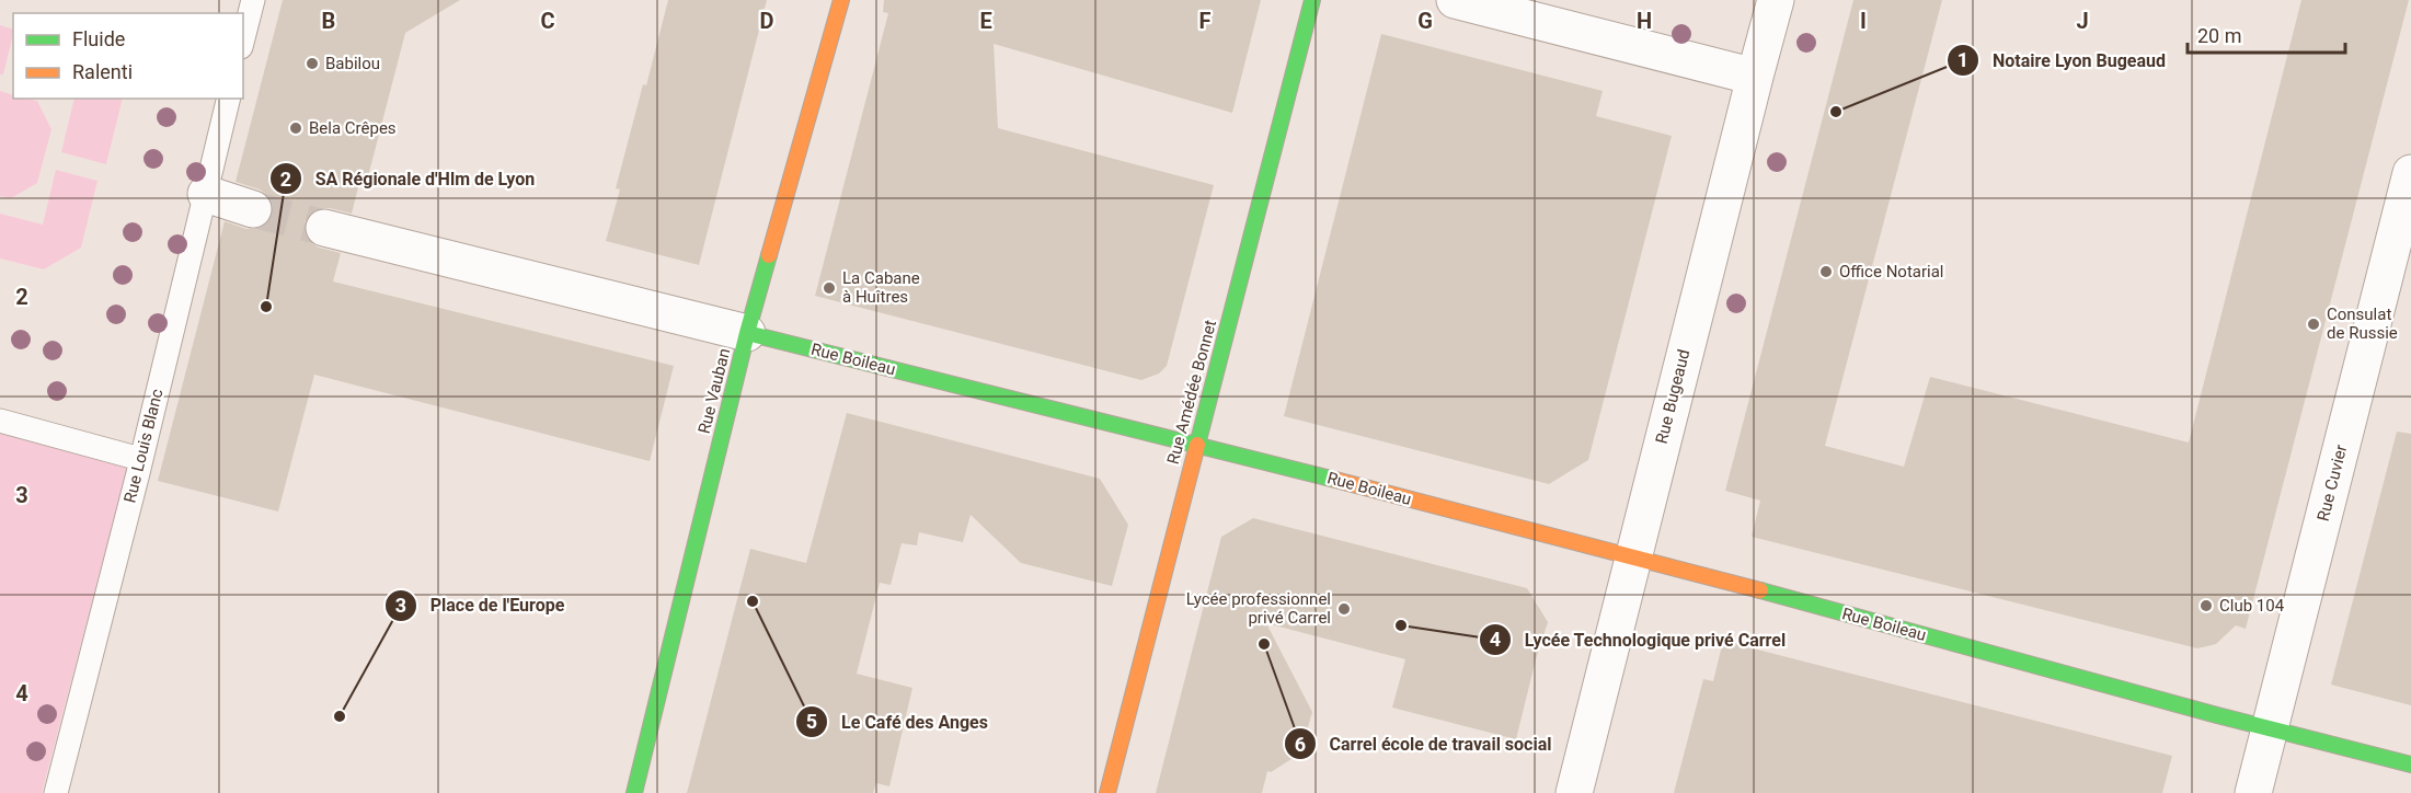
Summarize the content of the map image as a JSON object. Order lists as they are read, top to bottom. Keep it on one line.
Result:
{"streets":{"street":["Rue Boileau","Rue Vauban","Rue Amédée Bonnet","Rue Bugeaud","Rue Cuvier"],"lane":["Rue Louis Blanc"]},"crossings":[["Rue Boileau","Rue Vauban"],["Rue Boileau","Rue Amédée Bonnet"],["Rue Boileau","Rue Bugeaud"],["Rue Boileau","Rue Cuvier"]],"places":["Babilou","Notaire Lyon Bugeaud","Bela Crêpes","Office Notarial","La Cabane à Huîtres","SA Régionale d'Hlm de Lyon","Consulat de Russie","Le Café des Anges","Club 104","Lycée professionnel privé Carrel","Lycée Technologique privé Carrel","Carrel école de travail social","Place de l'Europe"],"legend":["Fluide","Ralenti"],"scale_bar":"20 m","grid":{"columns":["B","C","D","E","F","G","H","I","J"],"rows":["2","3","4"]}}
